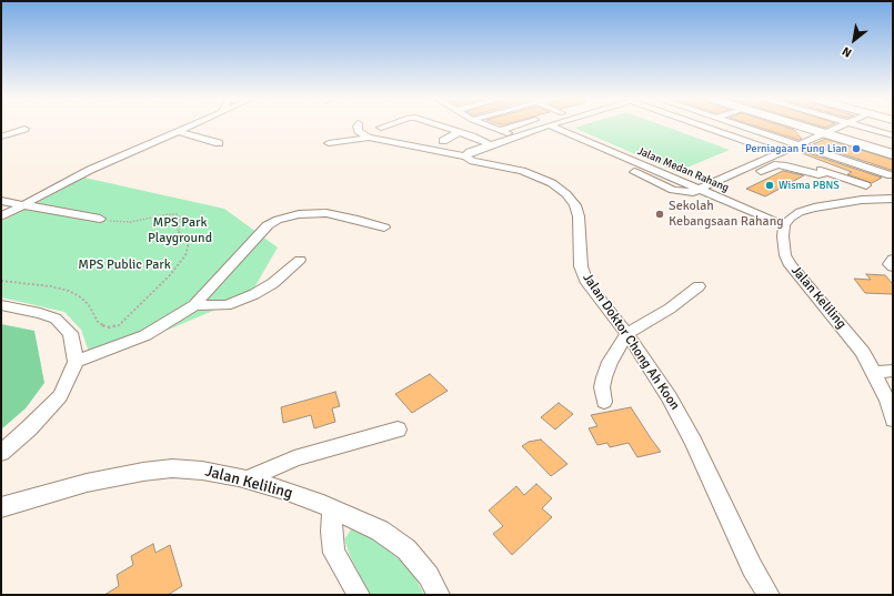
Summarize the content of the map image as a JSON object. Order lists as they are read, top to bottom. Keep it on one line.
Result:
{"streets":{"street":["Jalan Medan Rahang","Jalan Keliling","Jalan Doktor Chong Ah Koon"]},"crossings":[["Jalan Medan Rahang","Jalan Keliling"]],"parks":["MPS Park Playground","MPS Public Park"],"places":["Perniagaan Fung Lian","Wisma PBNS","Sekolah Kebangsaan Rahang"],"north":"bottom left"}
